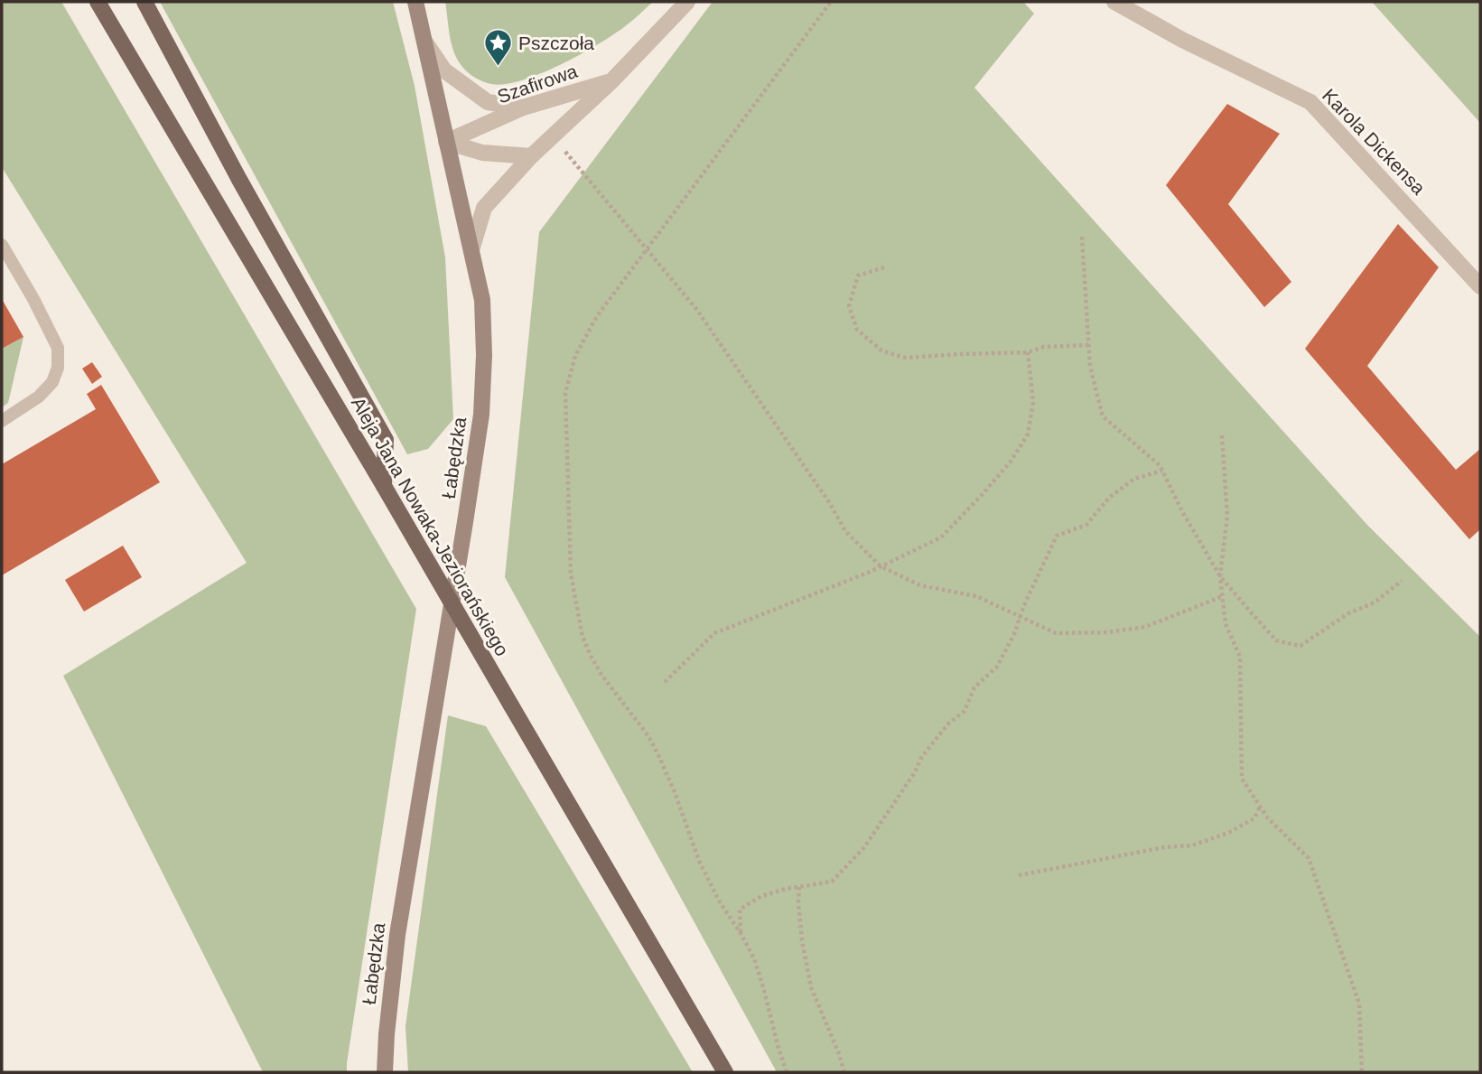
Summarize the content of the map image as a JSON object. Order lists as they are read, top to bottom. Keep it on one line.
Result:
{"streets":{"main road":["Aleja Jana Nowaka-Jeziorańskiego"],"street":["Szafirowa","Karola Dickensa","Łabędzka"]},"crossings":[["Szafirowa","Łabędzka"]],"places":{"place":["Pszczoła"]}}
